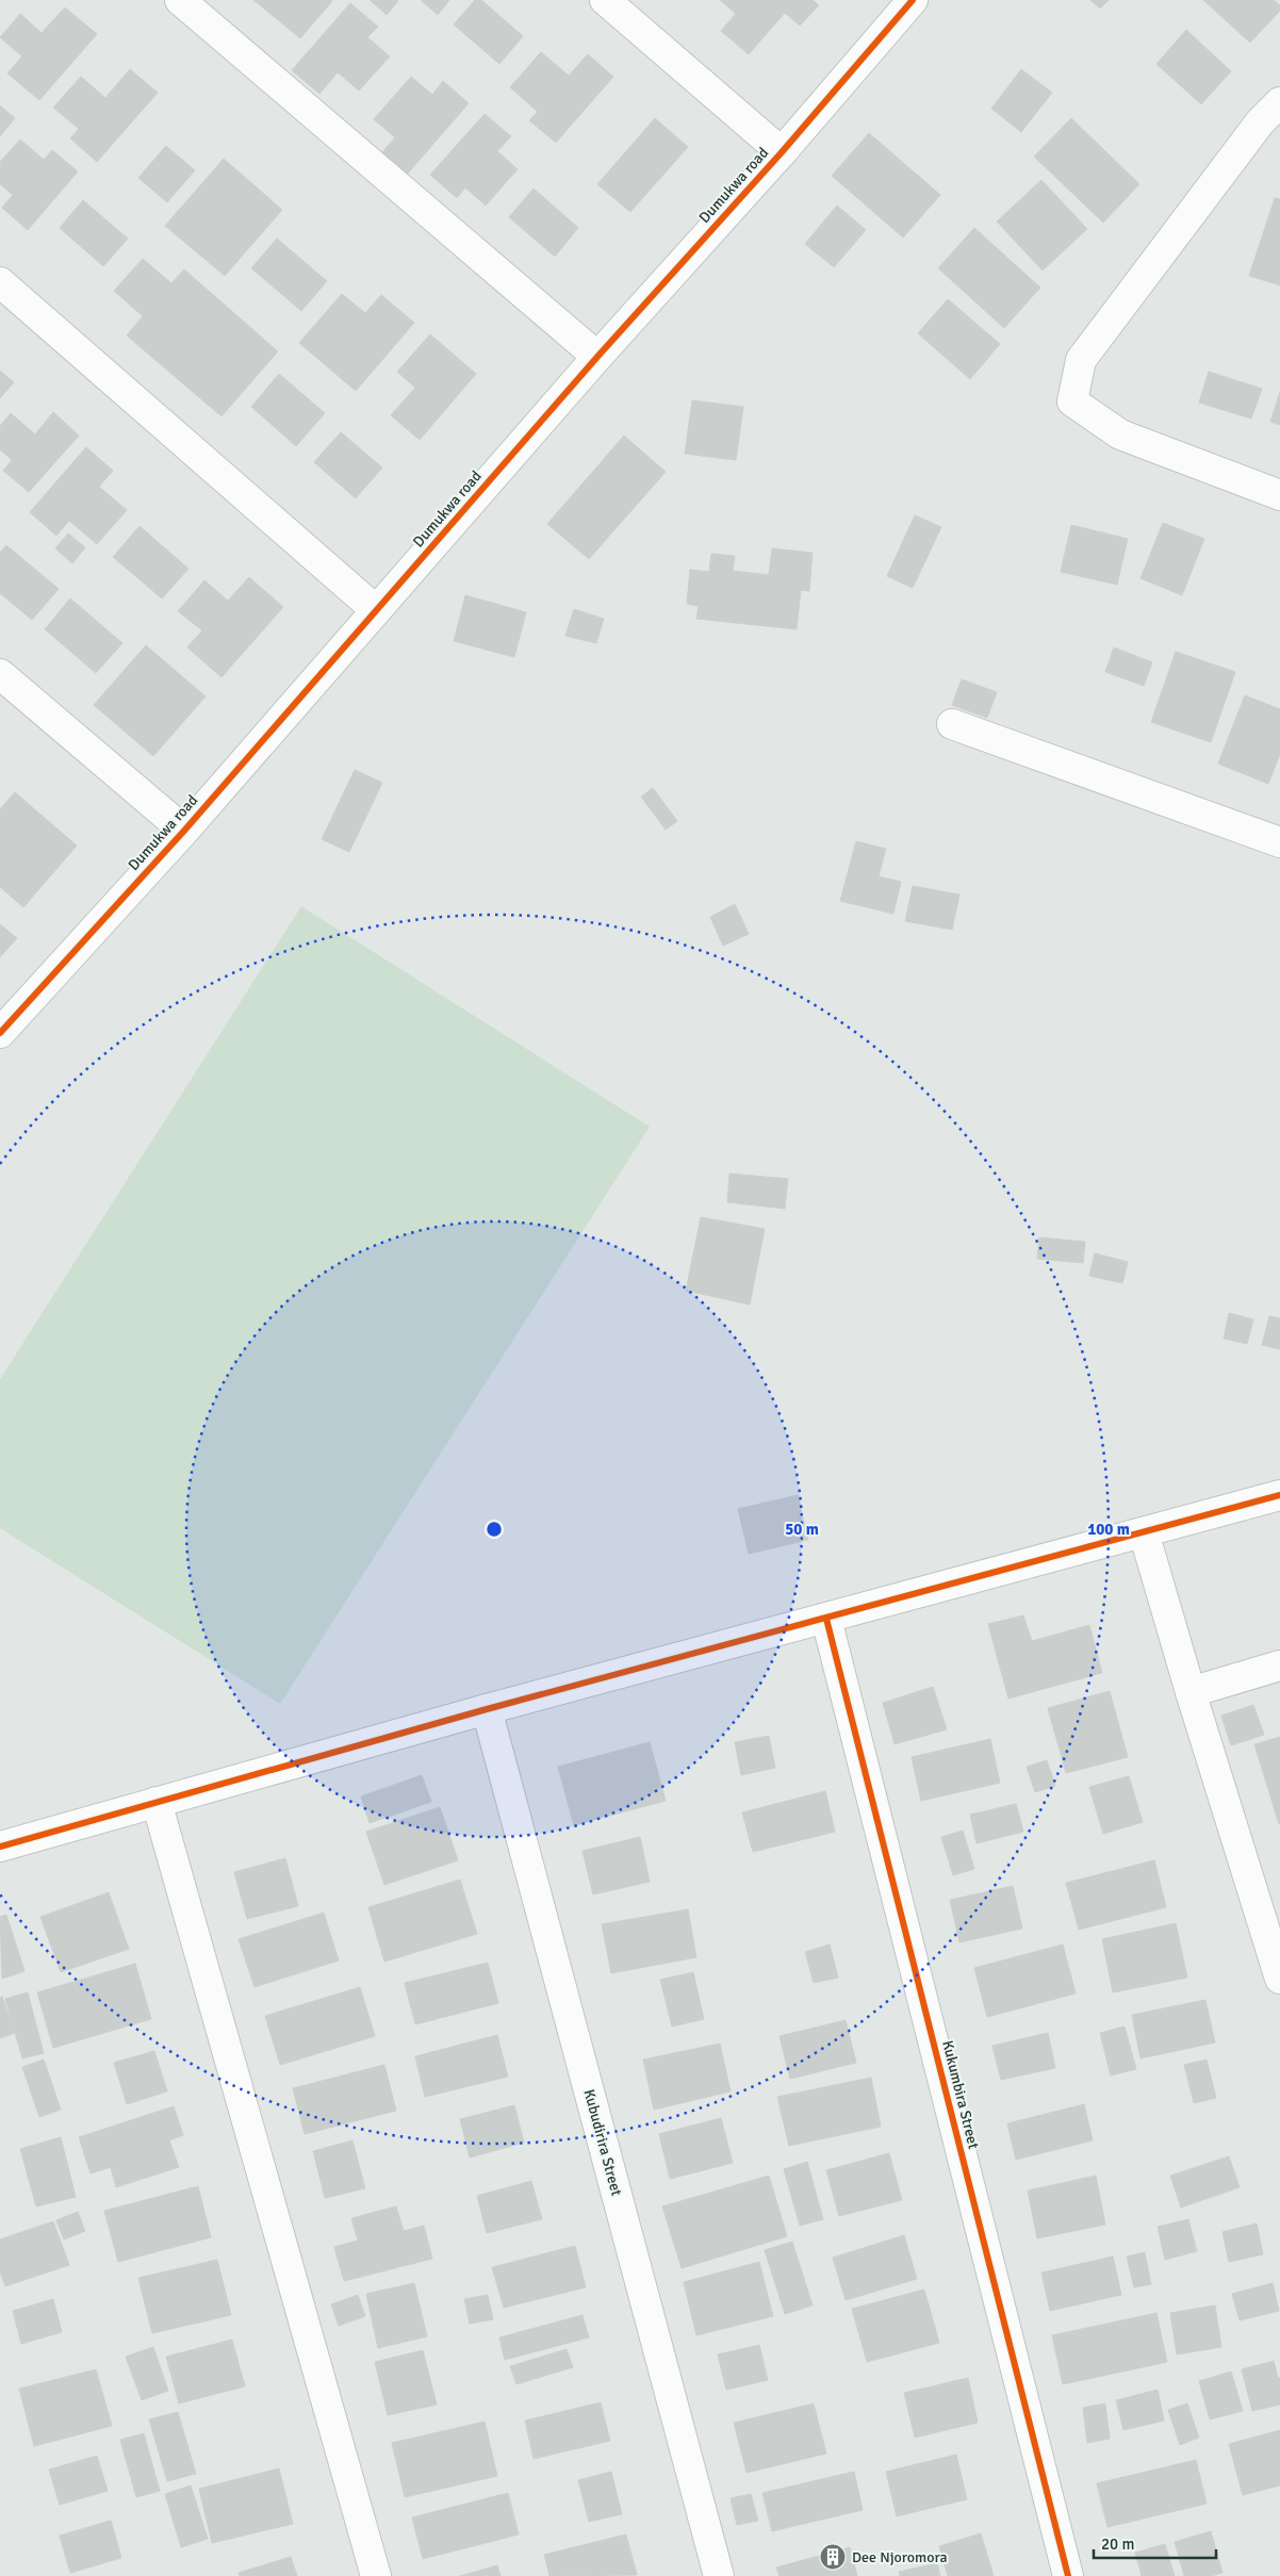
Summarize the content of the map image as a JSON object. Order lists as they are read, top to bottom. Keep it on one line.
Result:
{"streets":{"street":["Dumukwa road","Kukumbira Street","Kubudirira Street"]},"places":{"building":["Dee Njoromora"]},"scale_bar":"20 m","rings":["50 m","100 m"]}
